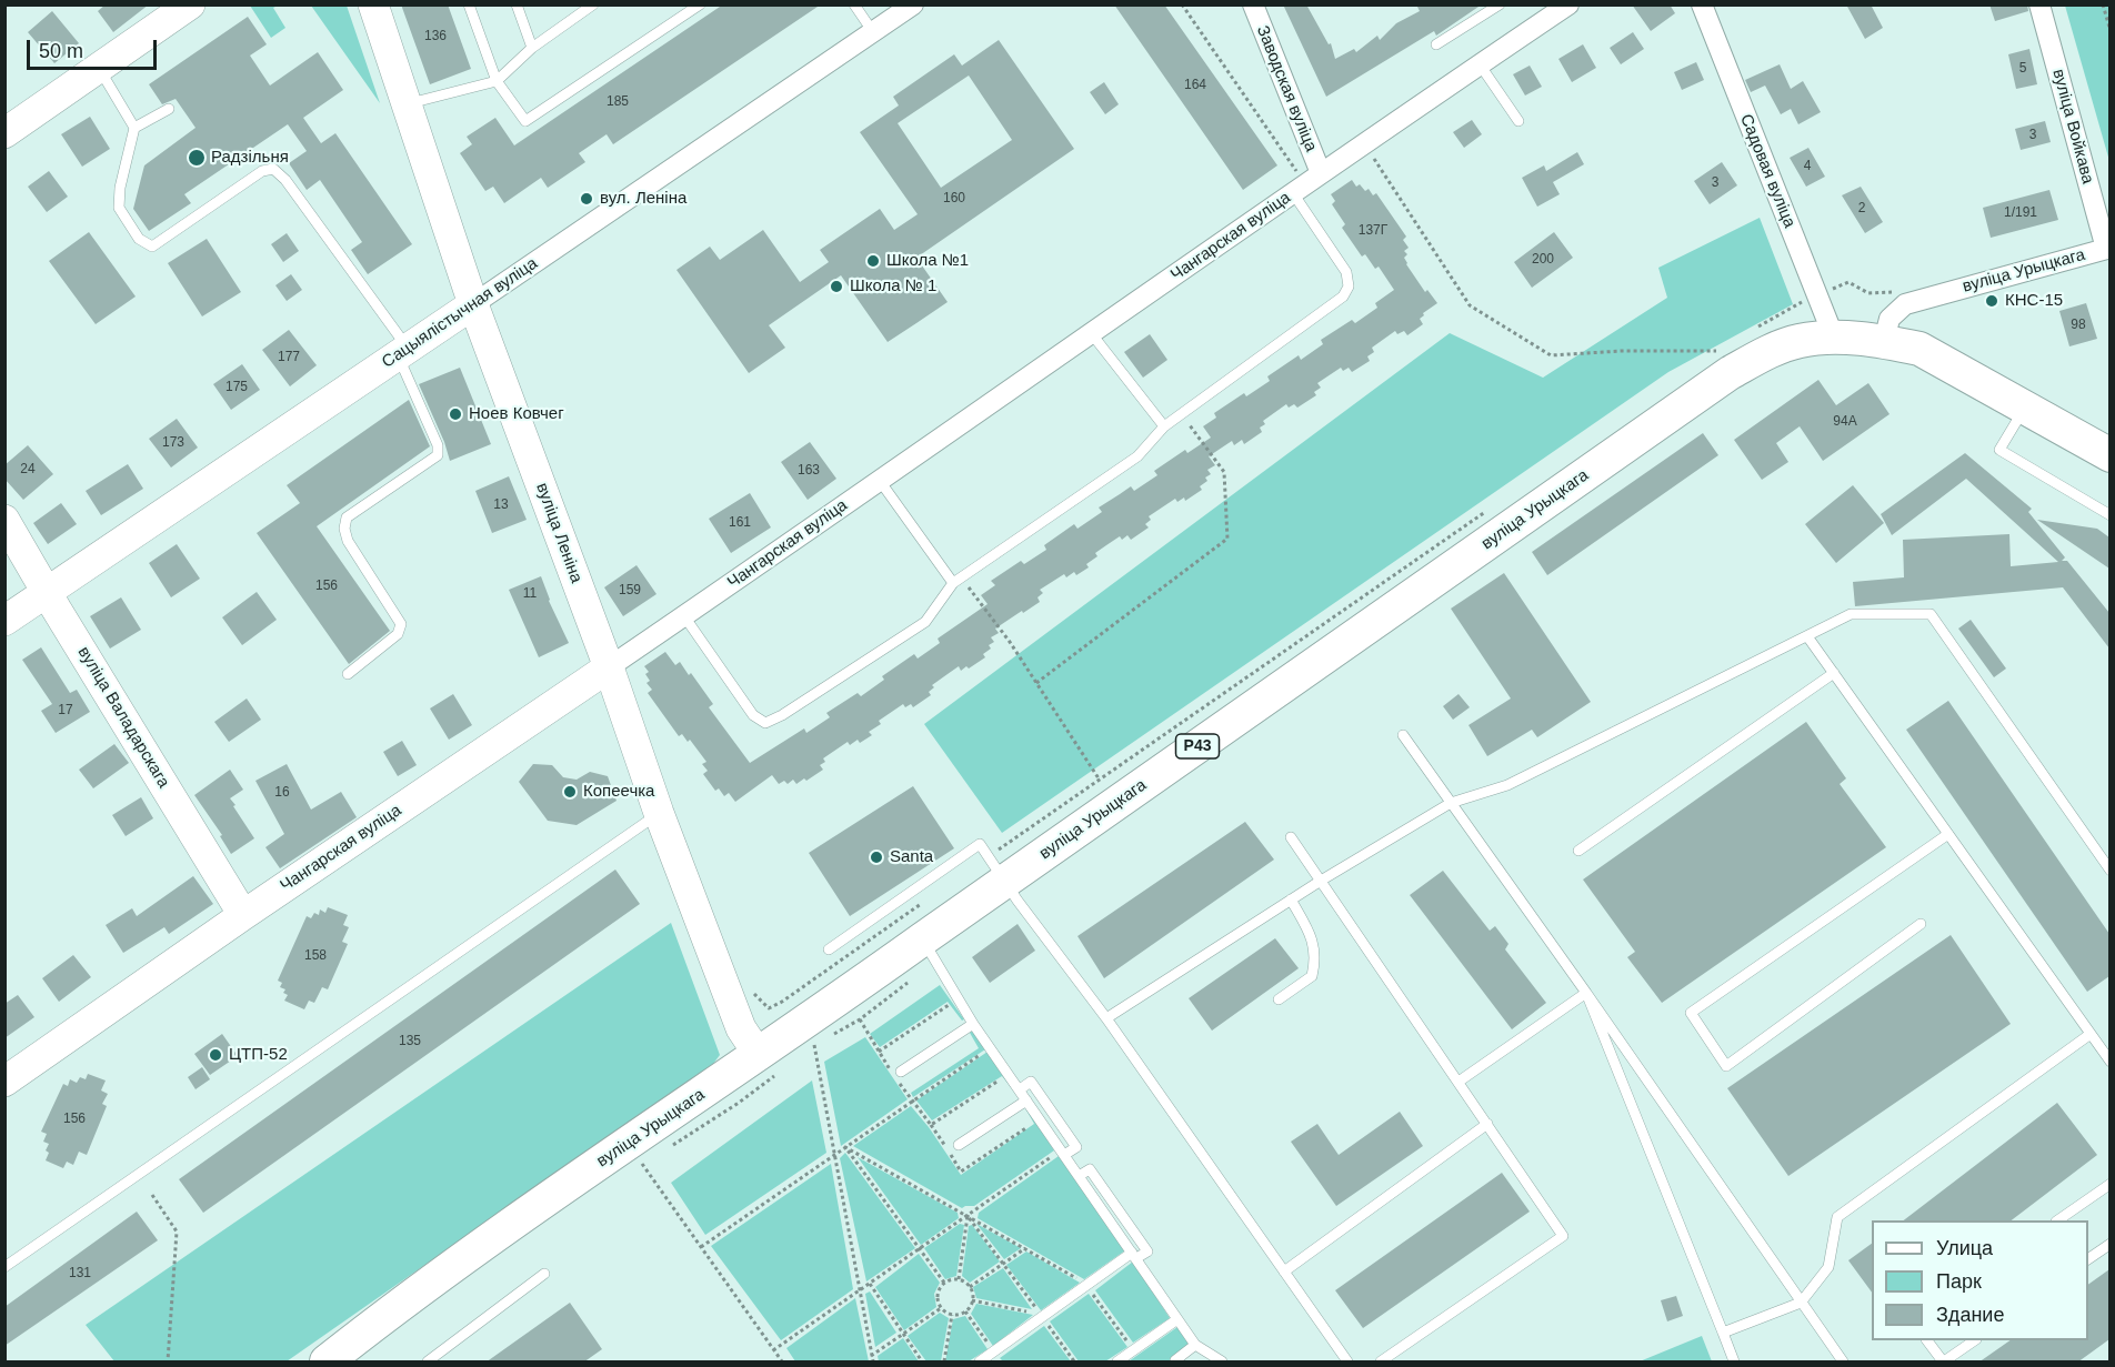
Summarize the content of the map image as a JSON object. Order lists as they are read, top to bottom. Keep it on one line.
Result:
{"streets":{"main road":["Чангарская вуліца","вуліца Урыцкага","Сацыялістычная вуліца","вуліца Леніна","вуліца Валадарскага","Р43"],"street":["Заводская вуліца","вуліца Войкава","Садовая вуліца"]},"crossings":[["Заводская вуліца","Чангарская вуліца"],["вуліца Войкава","вуліца Урыцкага"],["Садовая вуліца","вуліца Урыцкага"],["Чангарская вуліца","вуліца Леніна"],["Чангарская вуліца","вуліца Валадарскага"],["вуліца Урыцкага","вуліца Леніна"],["Сацыялістычная вуліца","вуліца Леніна"],["Сацыялістычная вуліца","вуліца Валадарскага"]],"places":["Радзільня","вул. Леніна","Школа №1","Школа № 1","КНС-15","Ноев Ковчег","Копеечка","Santa","ЦТП-52"],"house_numbers":["136","5","164","185","3","4","3","160","2","1/191","137Г","200","98","177","175","94А","173","24","163","13","161","156","159","11","17","16","158","135","156","131"],"legend":["Улица","Парк","Здание"],"scale_bar":"50 m"}
